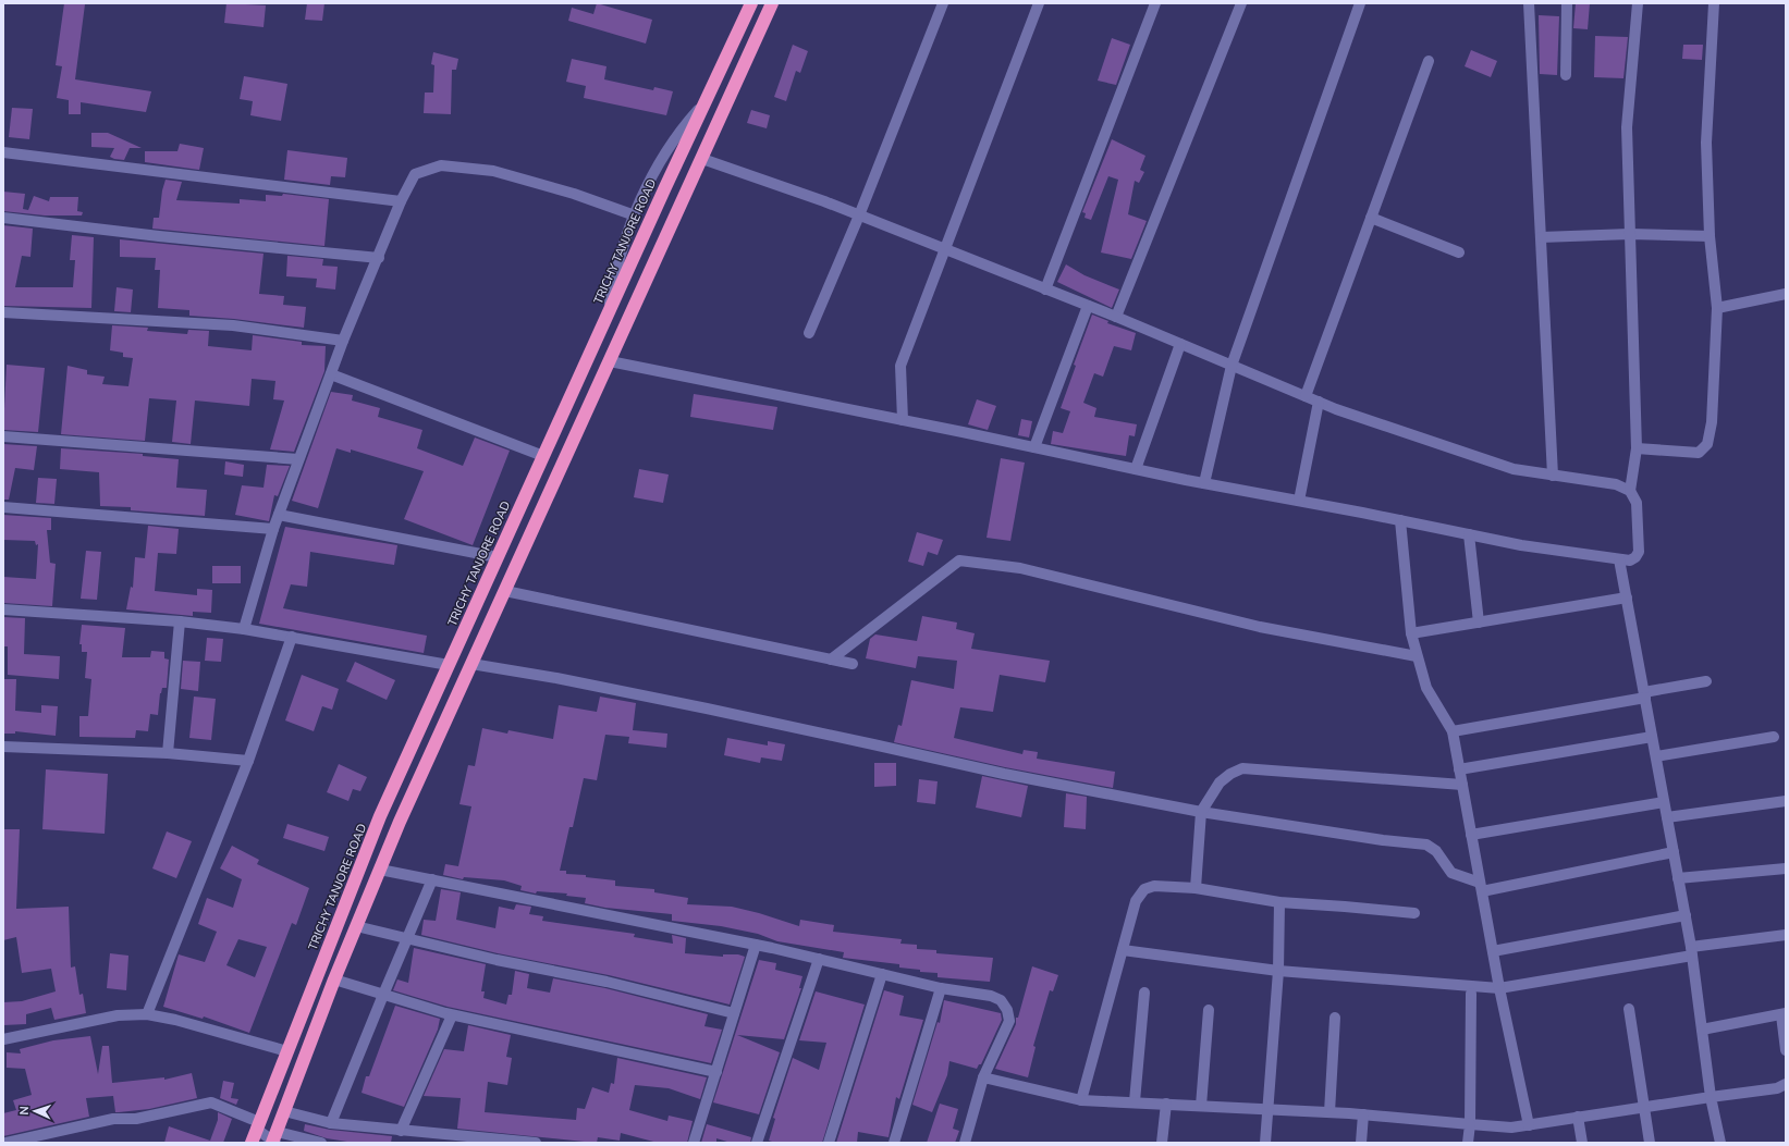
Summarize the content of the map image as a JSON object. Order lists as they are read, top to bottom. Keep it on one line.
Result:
{"streets":{"highway":["TRICHY TANJORE ROAD"]},"north":"left"}
